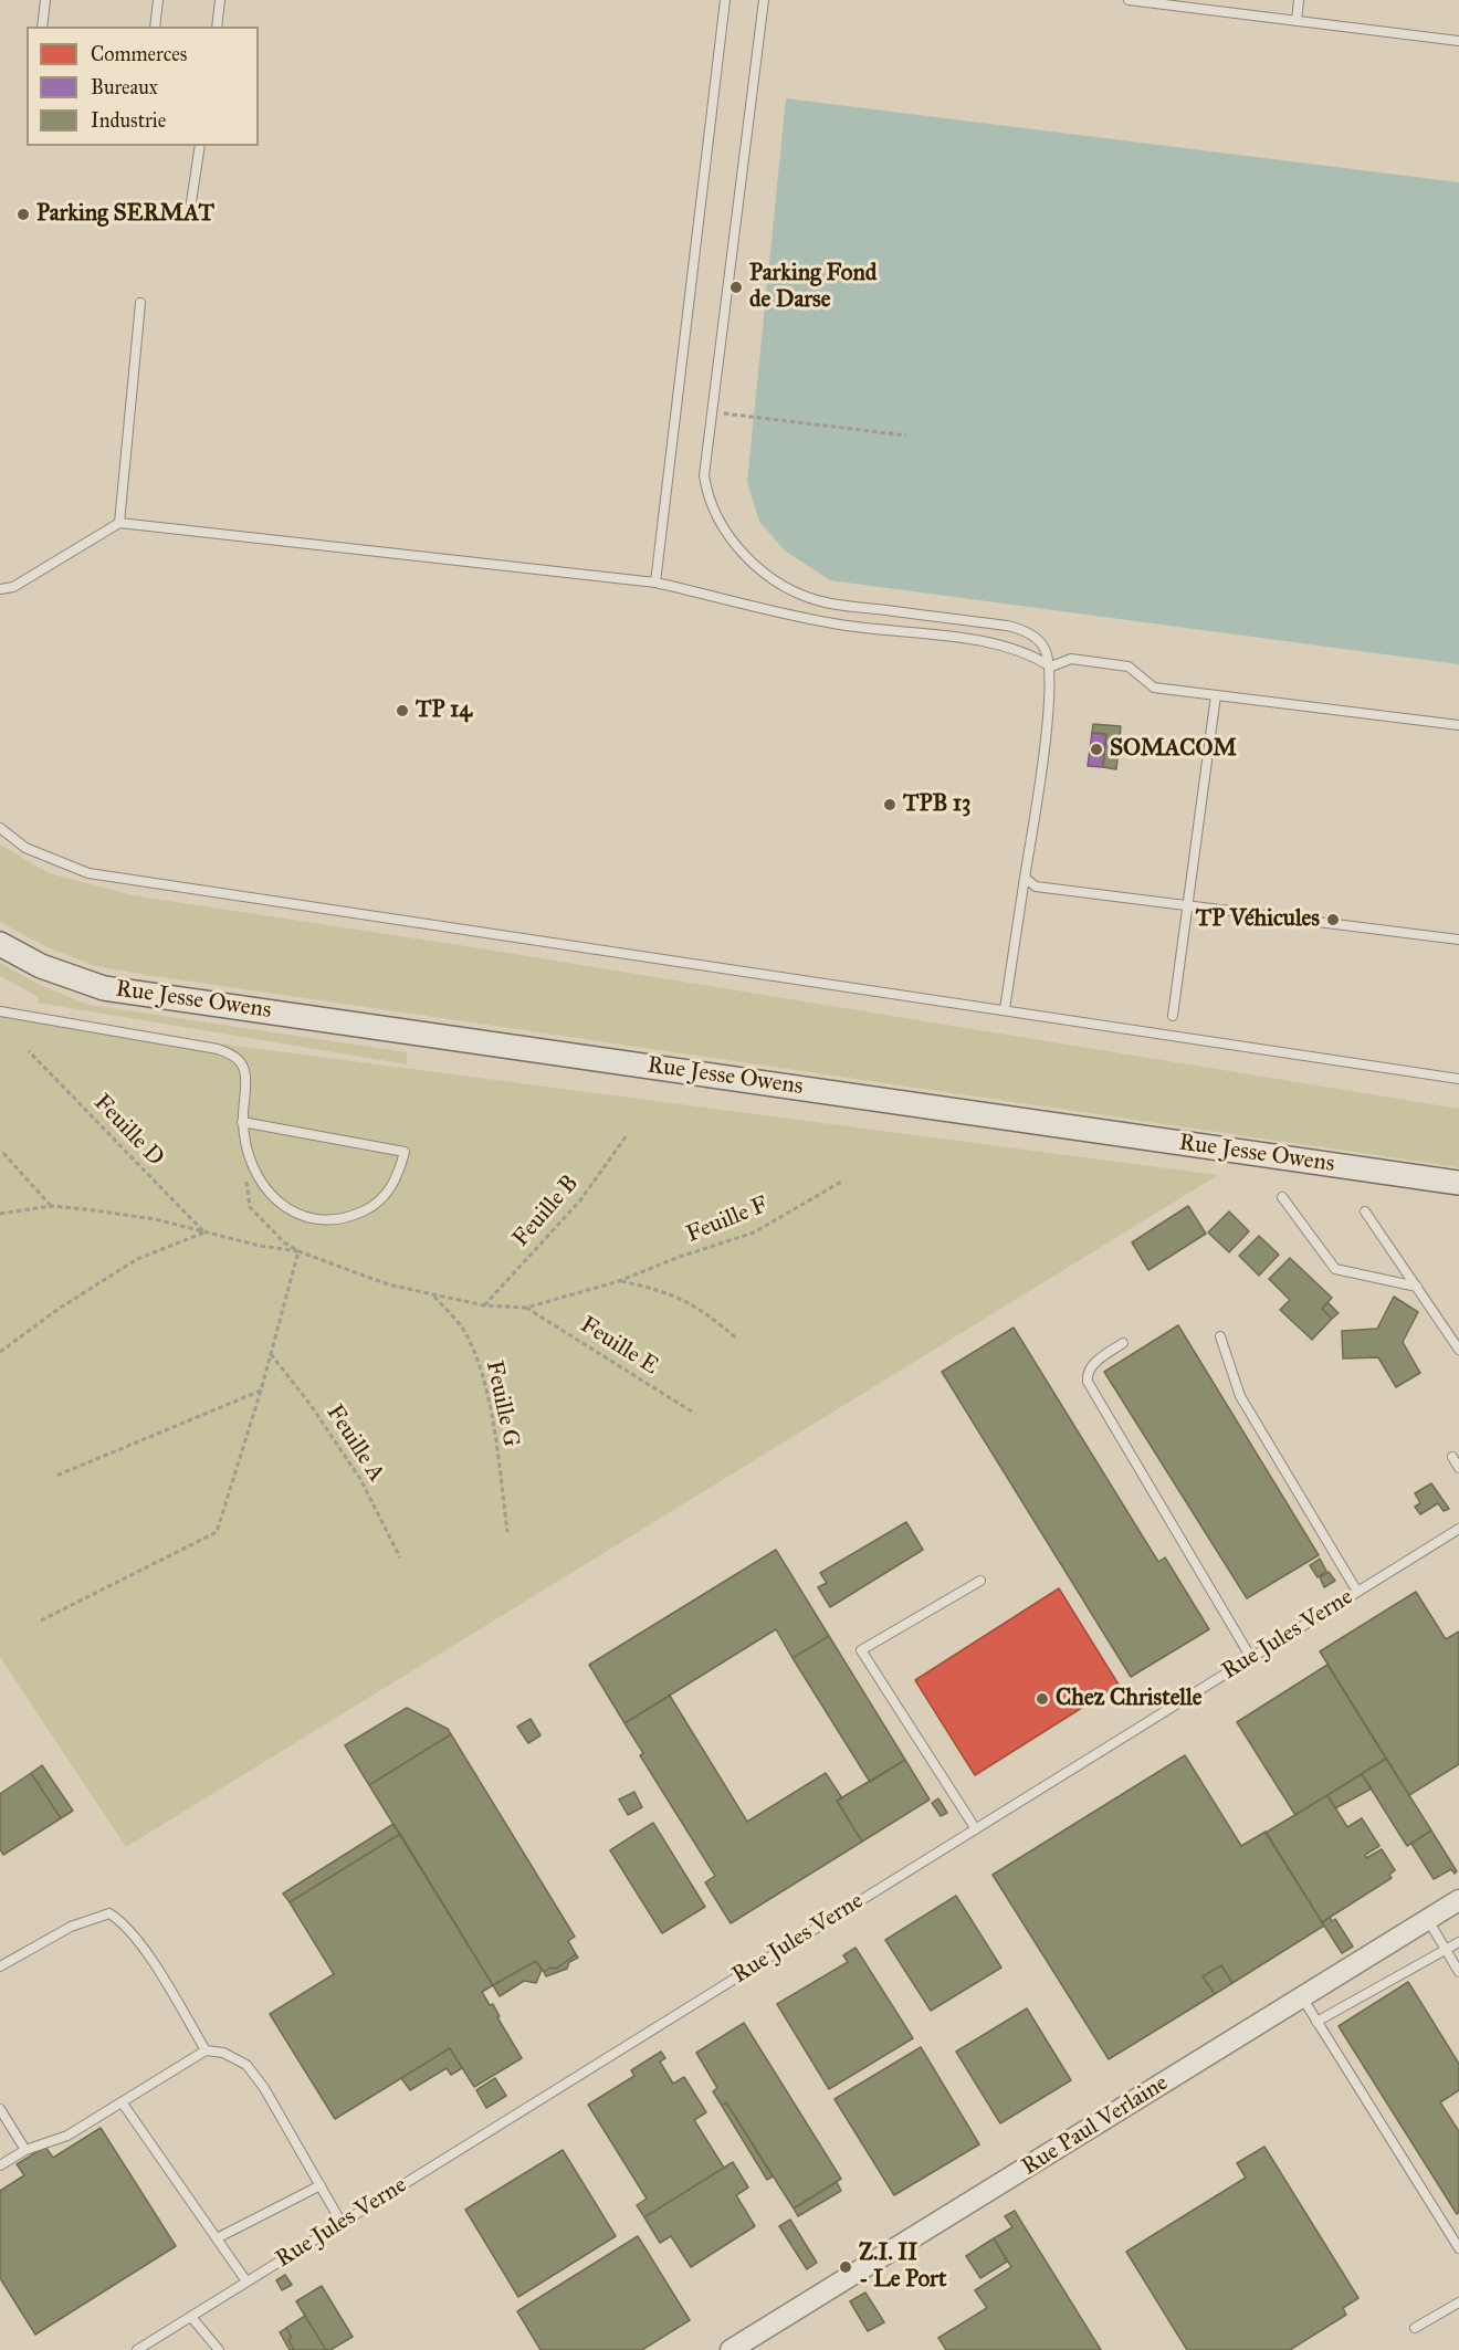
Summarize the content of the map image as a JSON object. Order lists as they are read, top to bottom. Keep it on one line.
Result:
{"streets":{"main road":["Rue Jesse Owens"],"street":["Rue Paul Verlaine"],"lane":["Rue Jules Verne"],"path":["Feuille D","Feuille B","Feuille F","Feuille E","Feuille G","Feuille A"]},"crossings":[["Feuille F","Feuille E"]],"places":["Parking SERMAT","Parking Fond de Darse","TP 14","SOMACOM","TPB 13","TP Véhicules","Chez Christelle","Z.I. II - Le Port"],"legend":["Commerces","Bureaux","Industrie"]}
